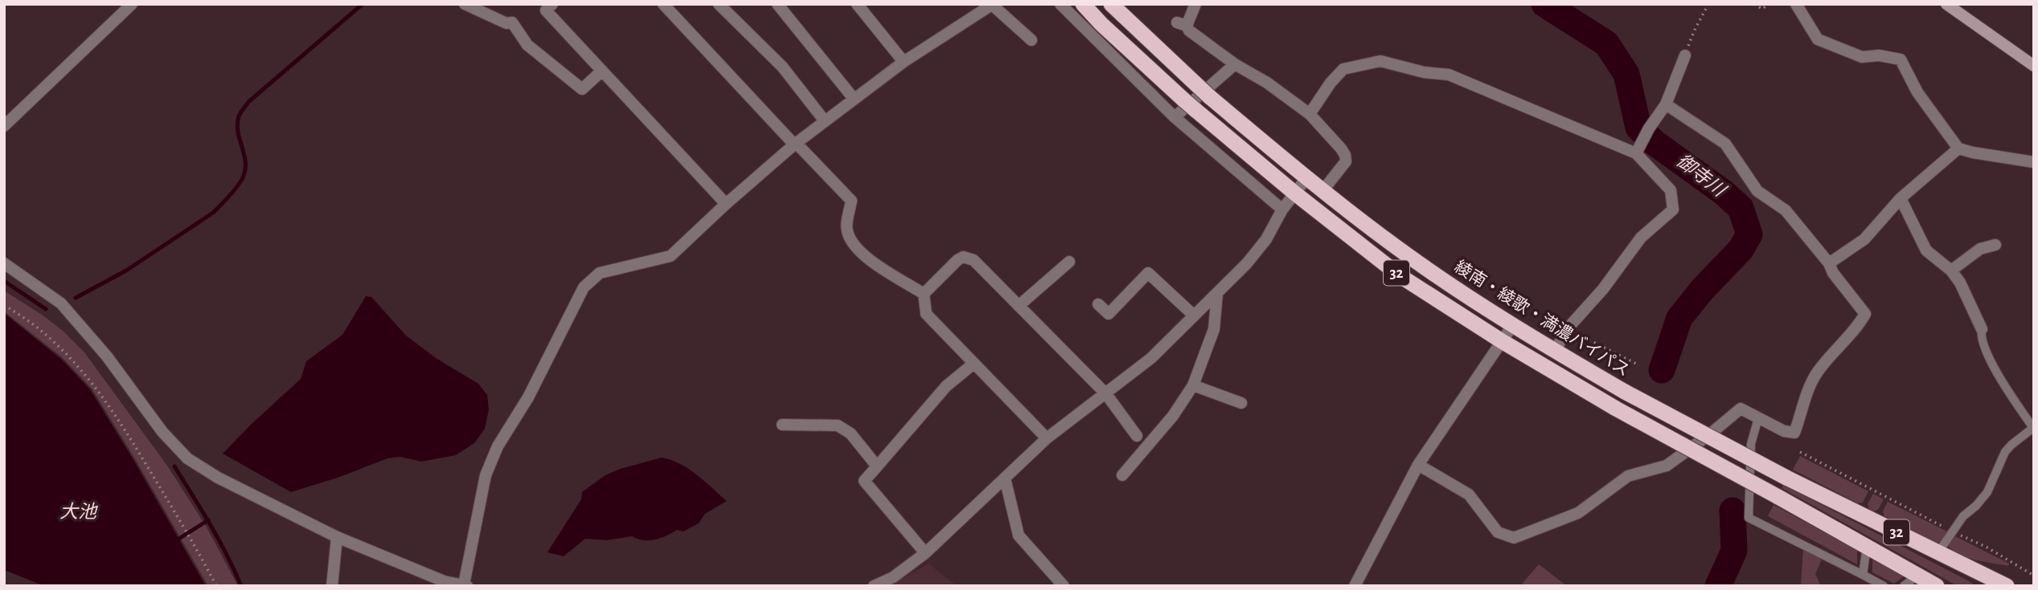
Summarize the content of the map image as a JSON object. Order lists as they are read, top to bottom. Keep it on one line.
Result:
{"streets":{"highway":["32","綾南・綾歌・満濃バイパス"]},"water":["御寺川","大池"]}
